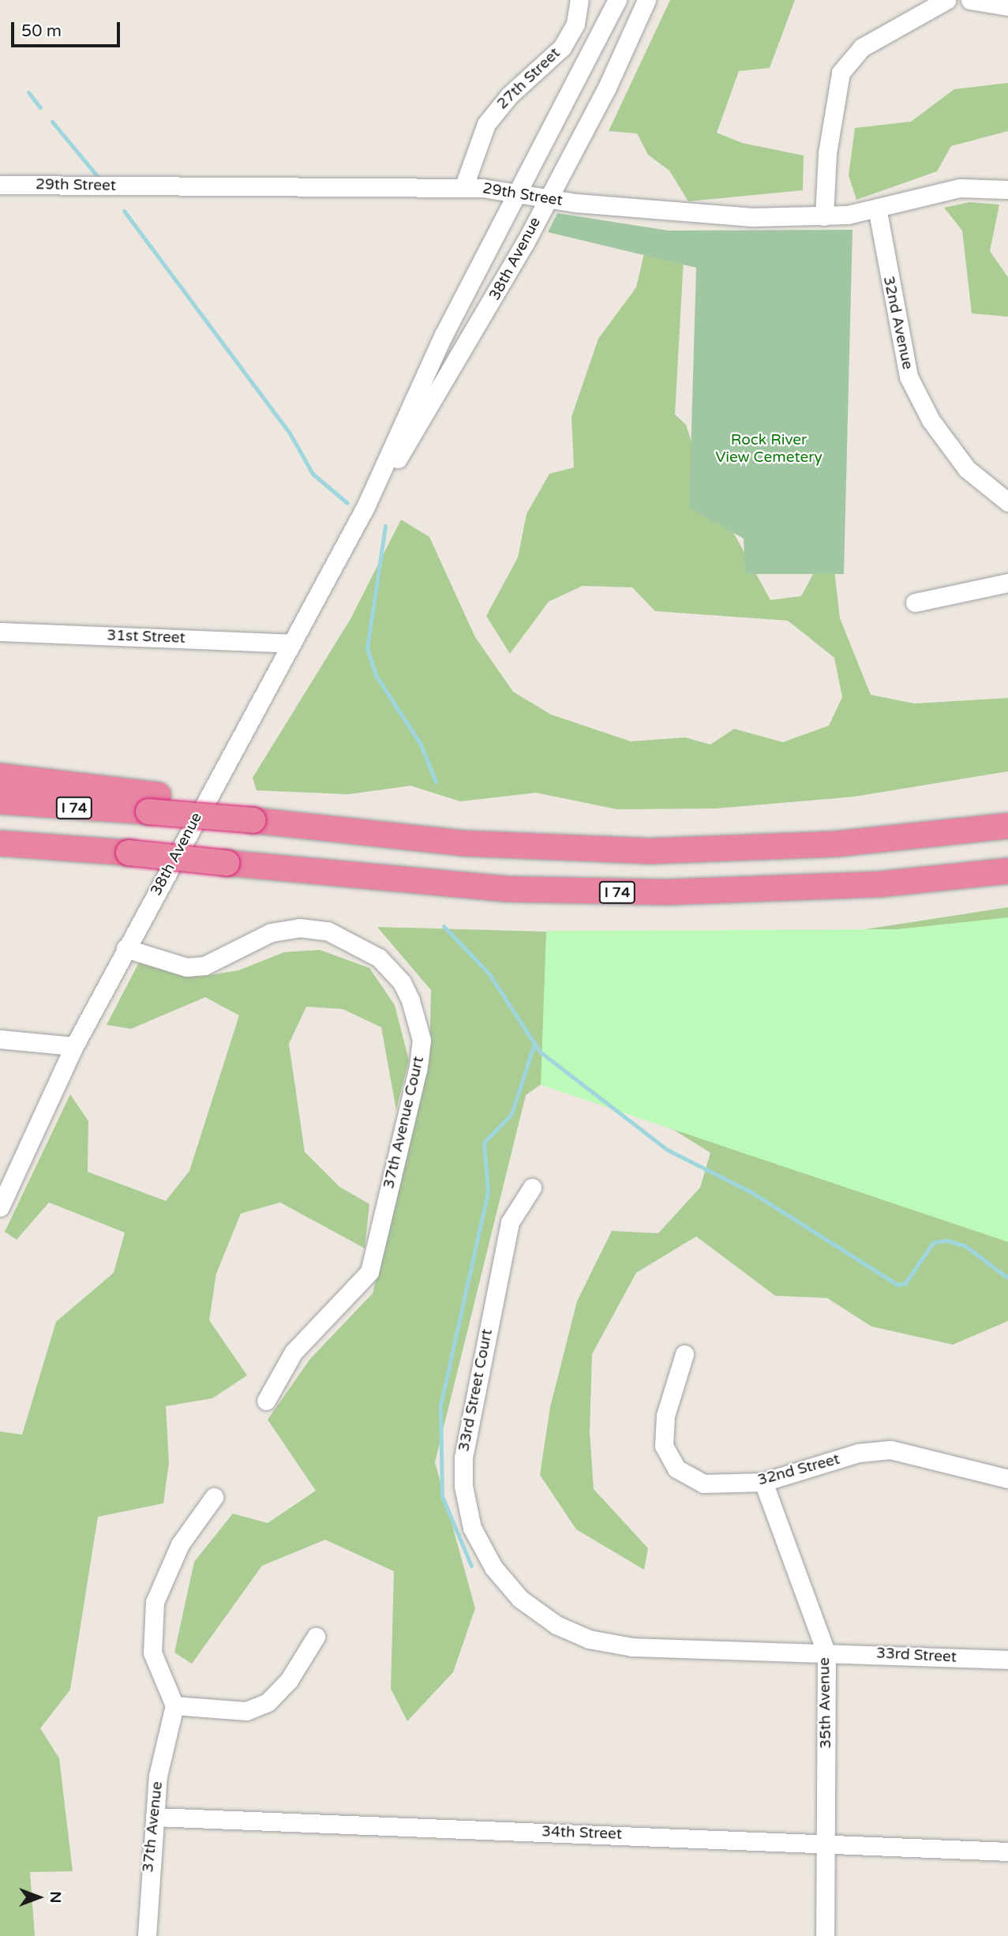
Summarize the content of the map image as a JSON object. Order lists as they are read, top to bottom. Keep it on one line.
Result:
{"streets":{"highway":["I 74"],"street":["27th Street","29th Street","38th Avenue","32nd Avenue","31st Street","37th Avenue Court","33rd Street Court","32nd Street","33rd Street","35th Avenue","37th Avenue","34th Street"]},"crossings":[["27th Street","29th Street"],["29th Street","38th Avenue"],["29th Street","32nd Avenue"],["38th Avenue","31st Street"],["38th Avenue","37th Avenue Court"],["33rd Street Court","33rd Street"],["33rd Street Court","35th Avenue"],["32nd Street","35th Avenue"],["33rd Street","35th Avenue"],["35th Avenue","34th Street"],["37th Avenue","34th Street"]],"parks":["Rock River View Cemetery"],"scale_bar":"50 m","north":"right"}
